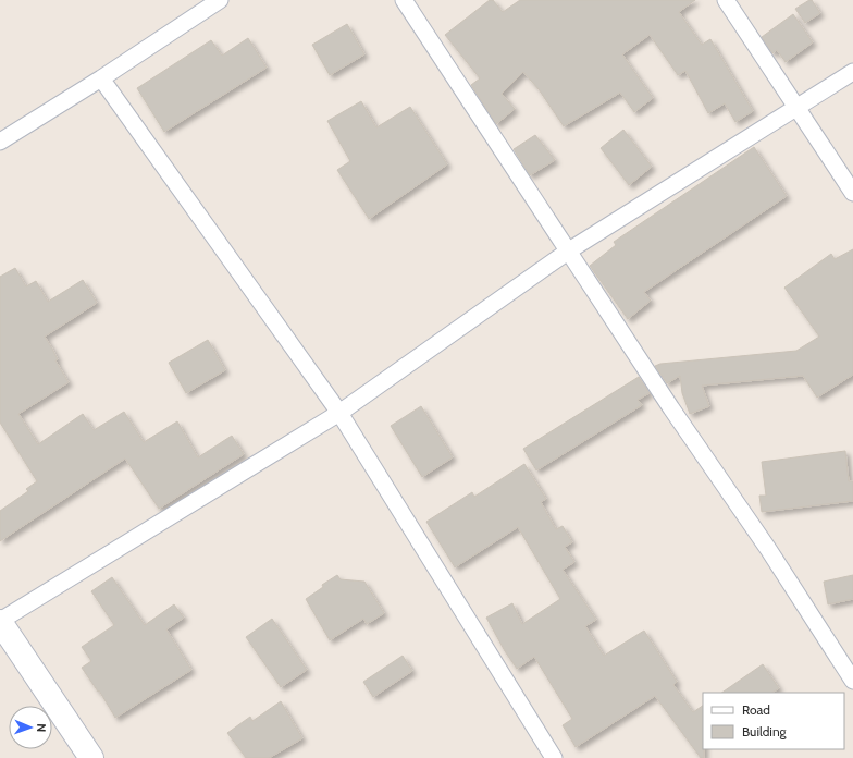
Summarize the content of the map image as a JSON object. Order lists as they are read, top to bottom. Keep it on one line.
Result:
{"legend":["Road","Building"],"north":"right"}
